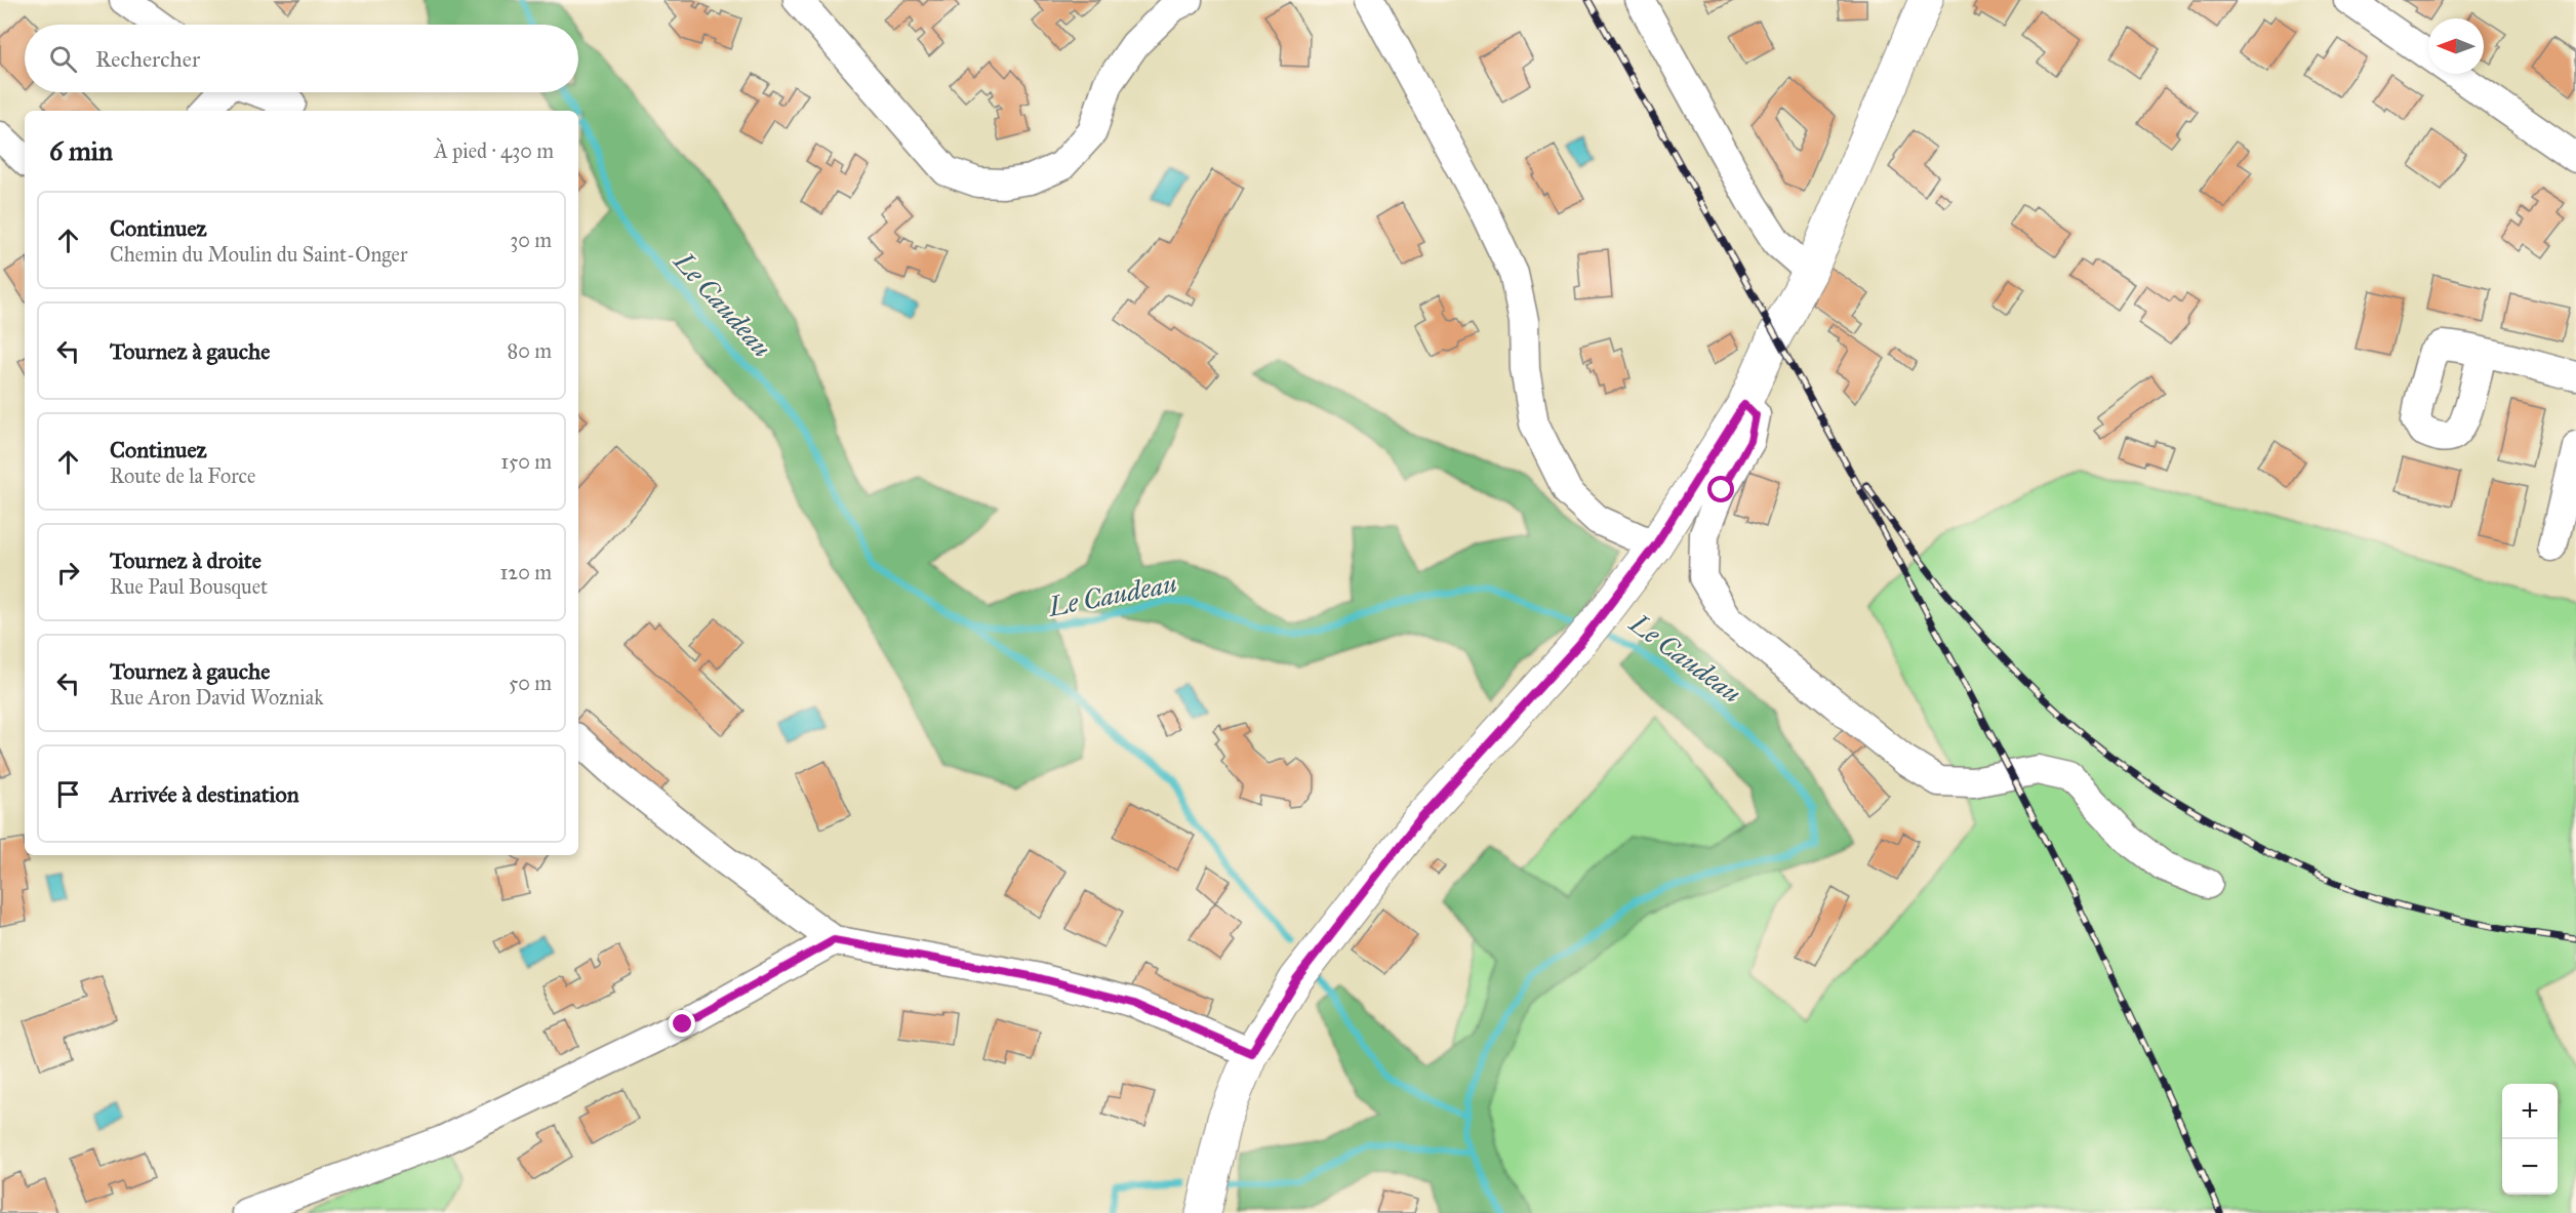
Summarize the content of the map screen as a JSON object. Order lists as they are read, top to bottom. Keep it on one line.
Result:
{"water":["Le Caudeau"],"north":"left","page":{"search":"Rechercher","heading":["6 min","À pied · 430 m"],"list":[["Continuez","Chemin du Moulin du Saint-Onger","30 m"],["Tournez à gauche","80 m"],["Continuez","Route de la Force","150 m"],["Tournez à droite","Rue Paul Bousquet","120 m"],["Tournez à gauche","Rue Aron David Wozniak","50 m"],"Arrivée à destination"],"map_buttons":["+","−"]}}
